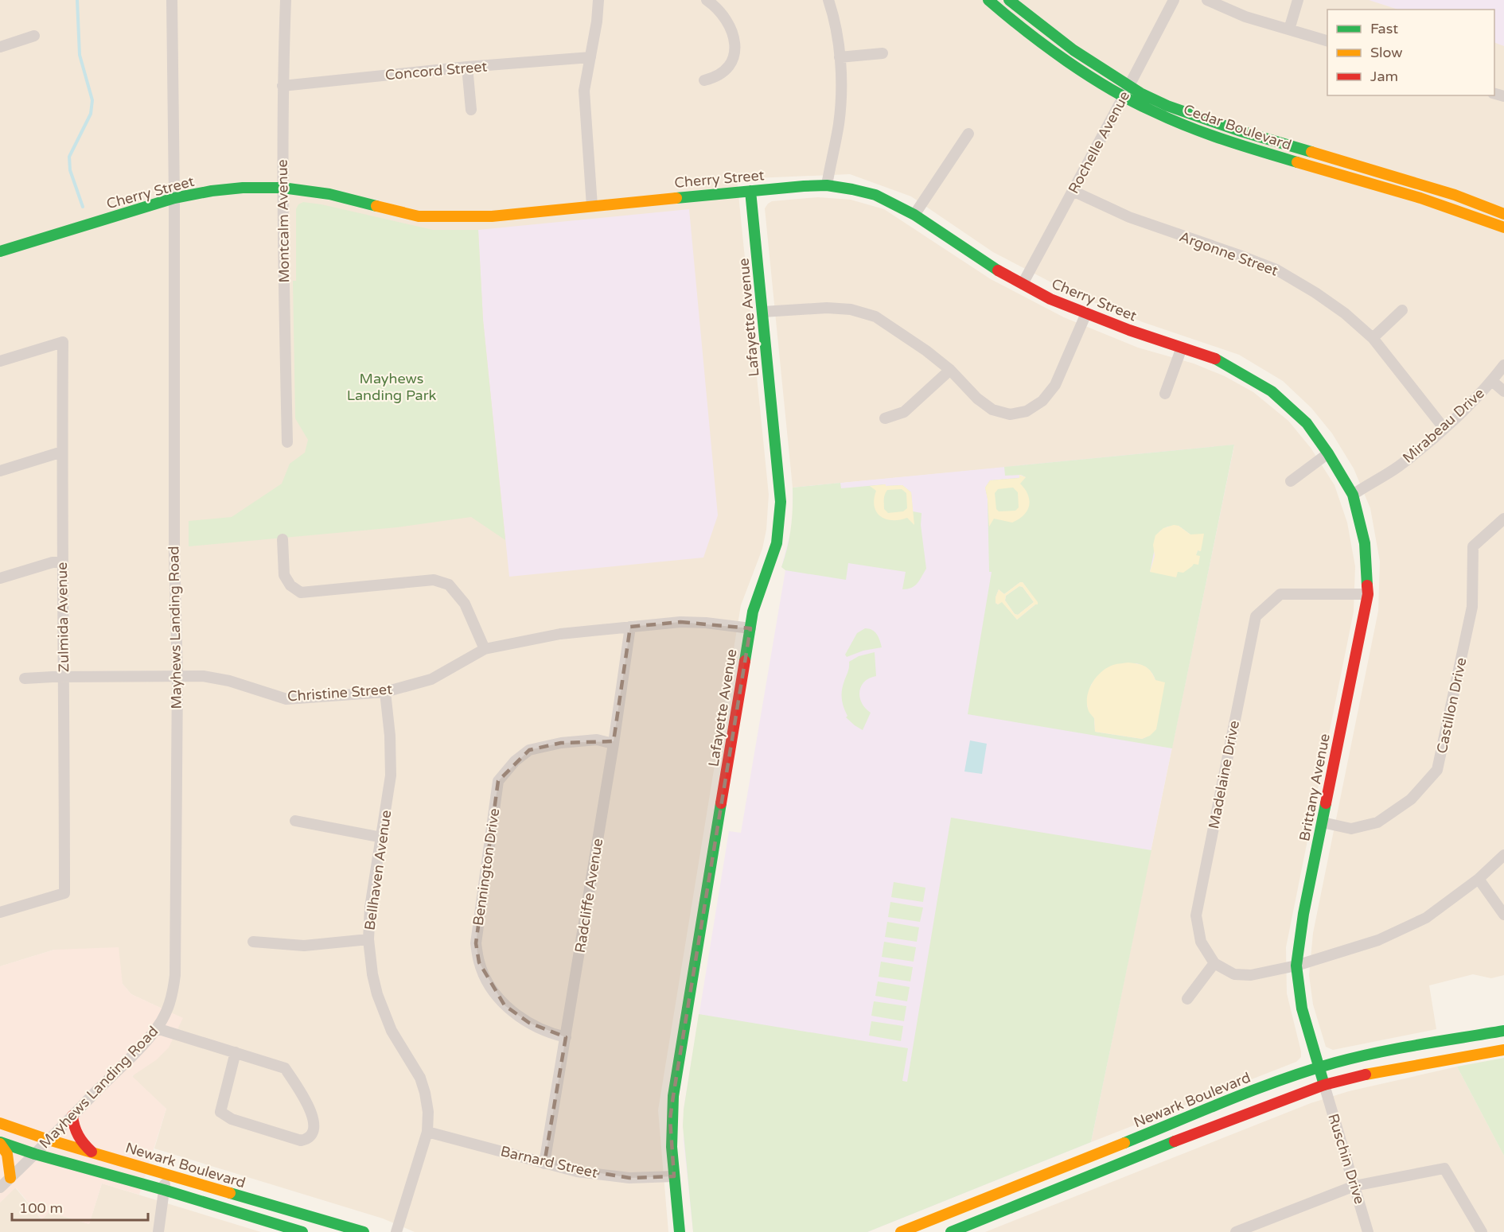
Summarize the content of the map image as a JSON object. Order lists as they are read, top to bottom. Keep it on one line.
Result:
{"streets":{"street":["Concord Street","Cedar Boulevard","Rochelle Avenue","Cherry Street","Montcalm Avenue","Argonne Street","Lafayette Avenue","Mirabeau Drive","Zulmida Avenue","Mayhews Landing Road","Christine Street","Castillon Drive","Madelaine Drive","Brittany Avenue","Bennington Drive","Bellhaven Avenue","Radcliffe Avenue","Newark Boulevard","Ruschin Drive","Barnard Street"]},"crossings":[["Concord Street","Montcalm Avenue"],["Cedar Boulevard","Rochelle Avenue"],["Rochelle Avenue","Cherry Street"],["Rochelle Avenue","Argonne Street"],["Cherry Street","Montcalm Avenue"],["Cherry Street","Lafayette Avenue"],["Cherry Street","Mirabeau Drive"],["Cherry Street","Mayhews Landing Road"],["Cherry Street","Brittany Avenue"],["Argonne Street","Mirabeau Drive"],["Lafayette Avenue","Christine Street"],["Lafayette Avenue","Barnard Street"],["Mirabeau Drive","Brittany Avenue"],["Zulmida Avenue","Christine Street"],["Mayhews Landing Road","Christine Street"],["Mayhews Landing Road","Newark Boulevard"],["Christine Street","Bellhaven Avenue"],["Christine Street","Radcliffe Avenue"],["Castillon Drive","Brittany Avenue"],["Madelaine Drive","Brittany Avenue"],["Brittany Avenue","Newark Boulevard"],["Brittany Avenue","Ruschin Drive"],["Bennington Drive","Radcliffe Avenue"],["Bellhaven Avenue","Barnard Street"],["Radcliffe Avenue","Barnard Street"]],"parks":["Mayhews Landing Park"],"legend":["Fast","Slow","Jam"],"scale_bar":"100 m"}
